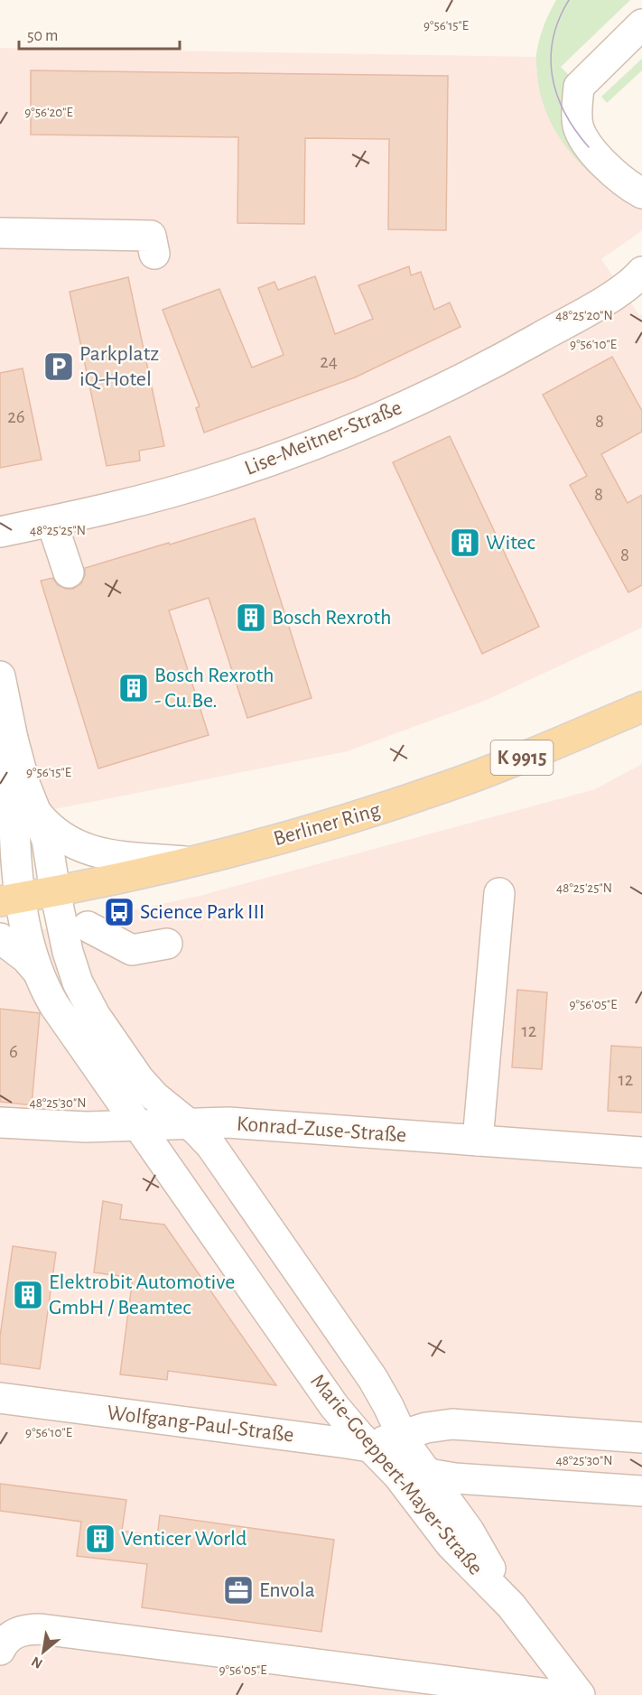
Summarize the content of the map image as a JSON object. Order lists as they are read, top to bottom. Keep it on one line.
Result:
{"streets":{"main road":["K 9915","Berliner Ring"],"street":["Lise-Meitner-Straße","Konrad-Zuse-Straße","Wolfgang-Paul-Straße","Marie-Goeppert-Mayer-Straße"]},"crossings":[["Berliner Ring","Marie-Goeppert-Mayer-Straße"],["Konrad-Zuse-Straße","Marie-Goeppert-Mayer-Straße"],["Wolfgang-Paul-Straße","Marie-Goeppert-Mayer-Straße"]],"places":{"parking":["Parkplatz iQ-Hotel"],"building":["Witec","Bosch Rexroth","Bosch Rexroth - Cu.Be.","Elektrobit Automotive GmbH / Beamtec","Venticer World"],"bus stop":["Science Park III"],"office":["Envola"]},"house_numbers":["24","26","8","8","8","12","6","12"],"scale_bar":"50 m","north":"bottom left","coordinates":["9°56'15\"E","9°56'20\"E","48°25'20\"N","9°56'10\"E","48°25'25\"N","9°56'05\"E","48°25'30\"N"]}
